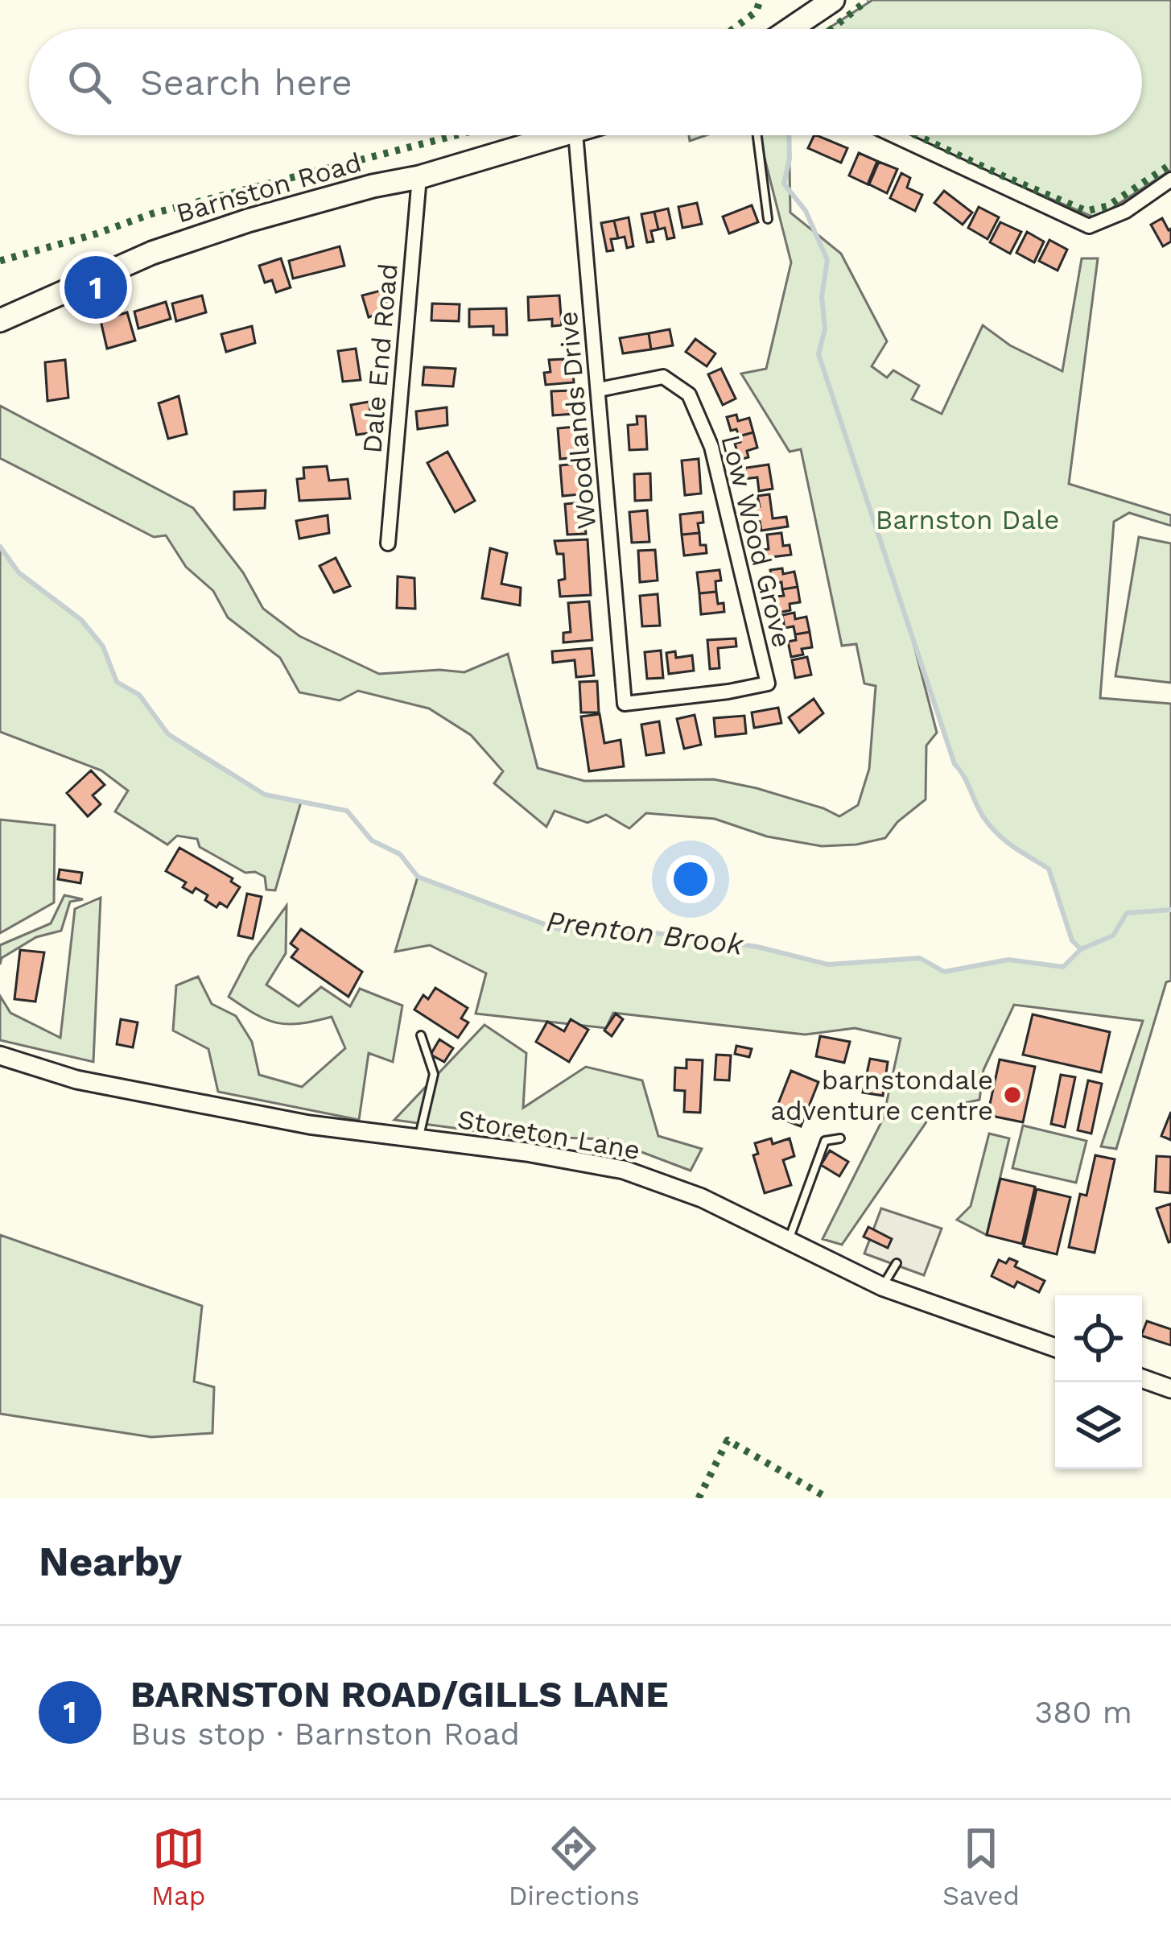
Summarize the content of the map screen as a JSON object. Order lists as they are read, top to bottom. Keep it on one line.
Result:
{"streets":{"main road":["Barnston Road"],"street":["Dale End Road","Woodlands Drive","Low Wood Grove","Storeton Lane"]},"crossings":[["Barnston Road","Dale End Road"],["Woodlands Drive","Low Wood Grove"]],"water":["Prenton Brook"],"parks":["Barnston Dale"],"places":["barnstondale adventure centre"],"page":{"search":"Search here","pins":"1","heading":"Nearby","list":[{"mark":"1","name":"BARNSTON ROAD/GILLS LANE","note":"Bus stop · Barnston Road","value":"380 m"}],"nav":["Map","Directions","Saved"]}}
